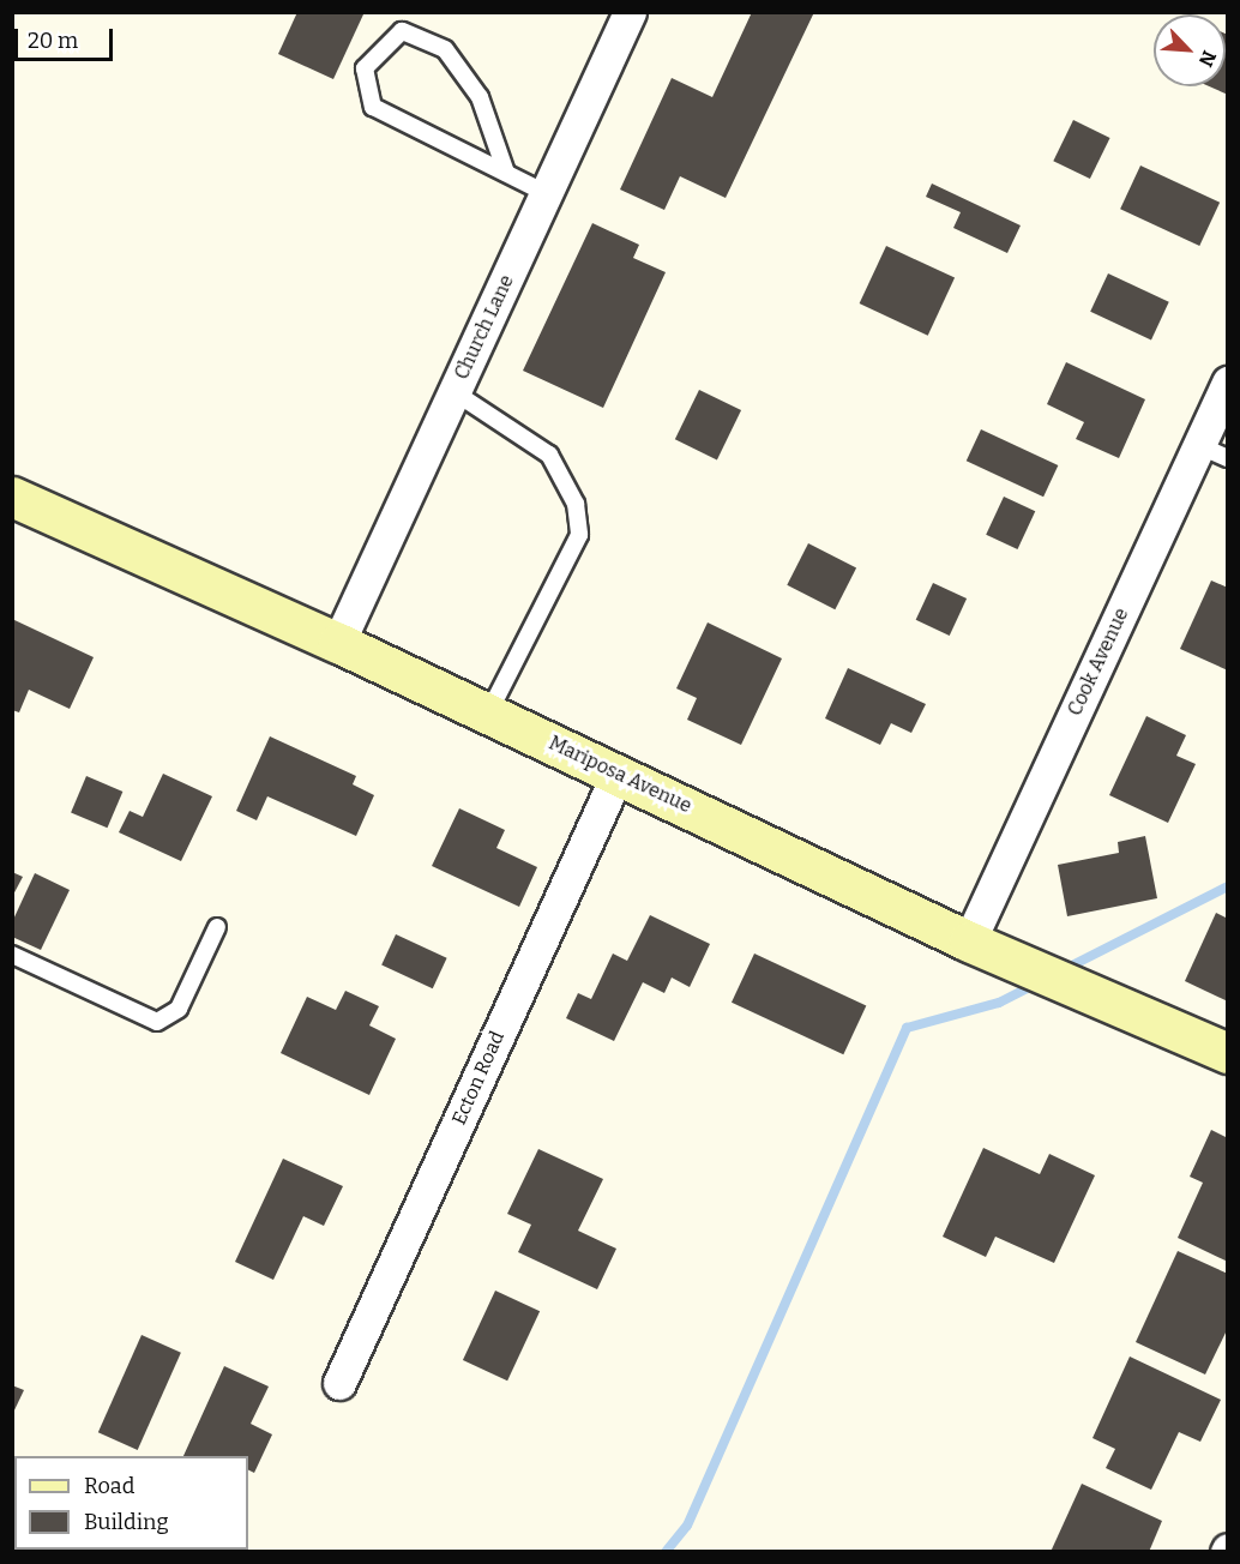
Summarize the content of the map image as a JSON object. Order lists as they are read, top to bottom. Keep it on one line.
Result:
{"streets":{"street":["Church Lane","Cook Avenue","Mariposa Avenue","Ecton Road"]},"crossings":[["Church Lane","Mariposa Avenue"],["Cook Avenue","Mariposa Avenue"],["Mariposa Avenue","Ecton Road"]],"legend":["Road","Building"],"scale_bar":"20 m","north":"bottom right"}
